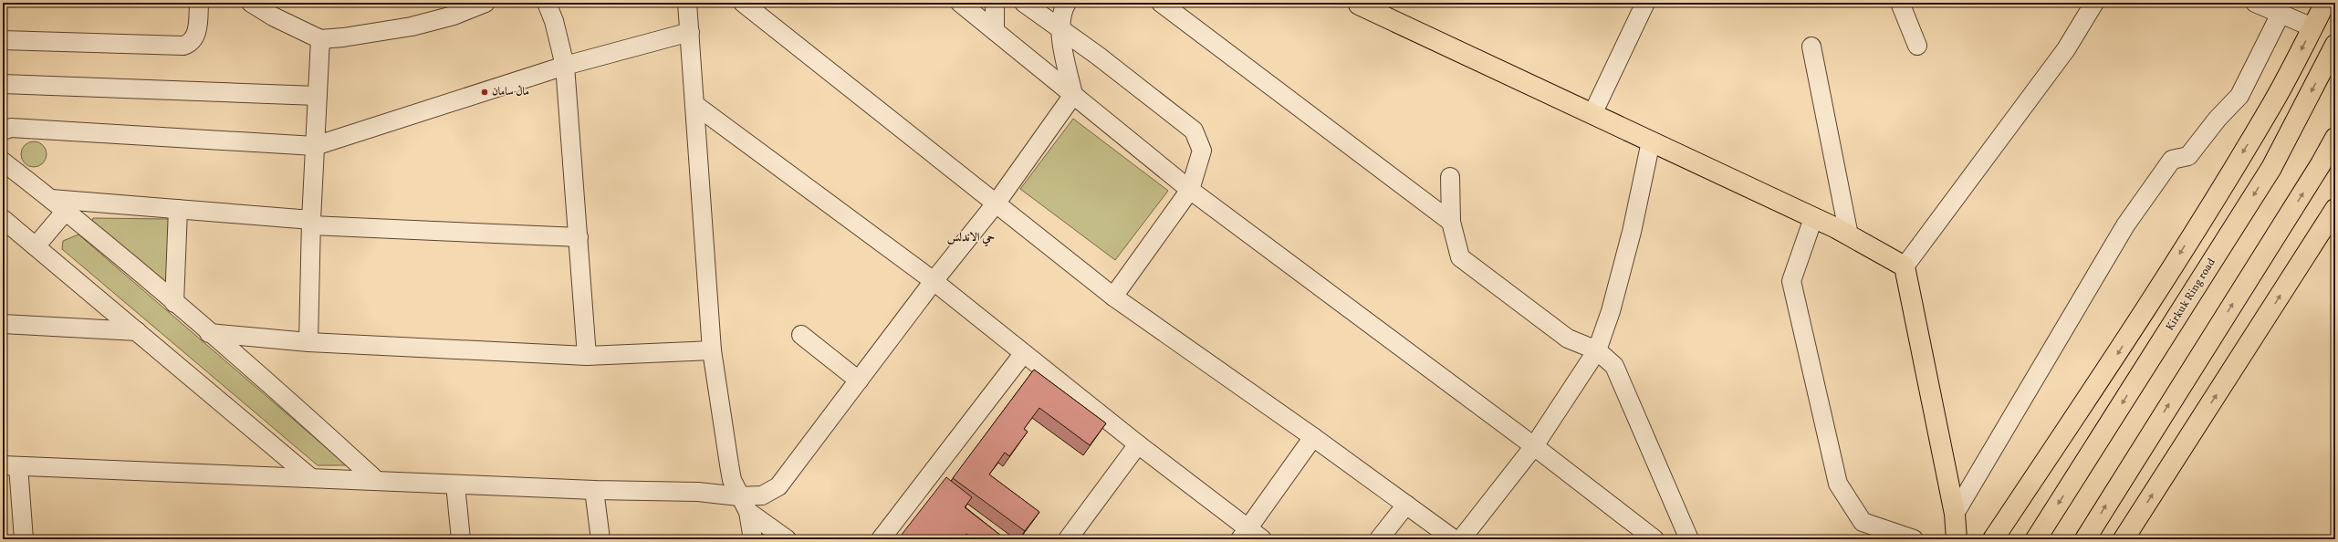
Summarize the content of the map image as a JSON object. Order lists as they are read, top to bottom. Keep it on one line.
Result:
{"streets":{"main road":["Kirkuk Ring road"]},"districts":["حي الاندلس"],"places":["ماڵ سامان"]}
